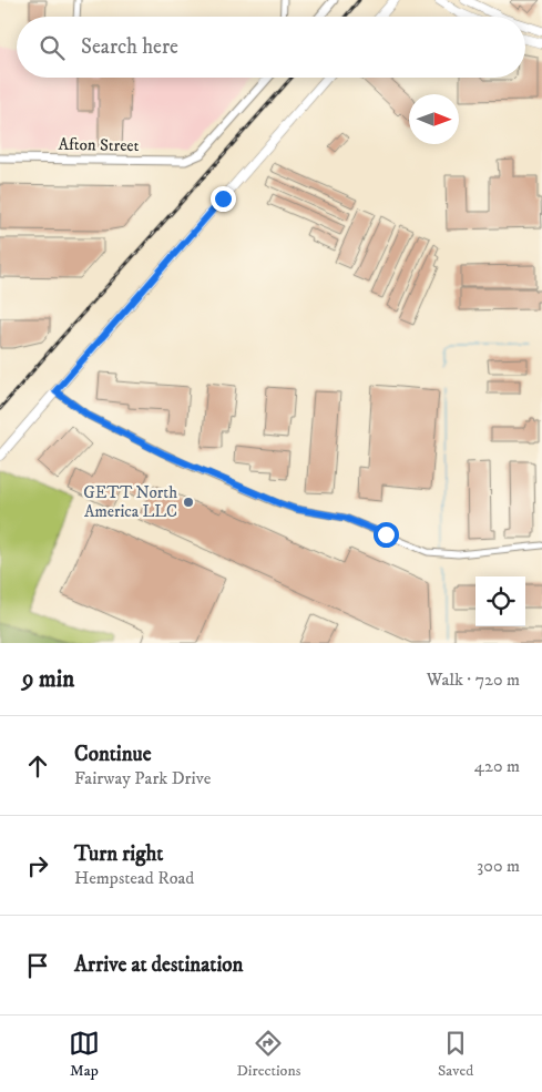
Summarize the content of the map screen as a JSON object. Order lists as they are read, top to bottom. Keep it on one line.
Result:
{"streets":{"street":["Afton Street"]},"places":["GETT North America LLC"],"north":"right","page":{"search":"Search here","heading":["9 min","Walk · 720 m"],"list":[["Continue","Fairway Park Drive","420 m"],["Turn right","Hempstead Road","300 m"],"Arrive at destination"],"nav":["Map","Directions","Saved"]}}
